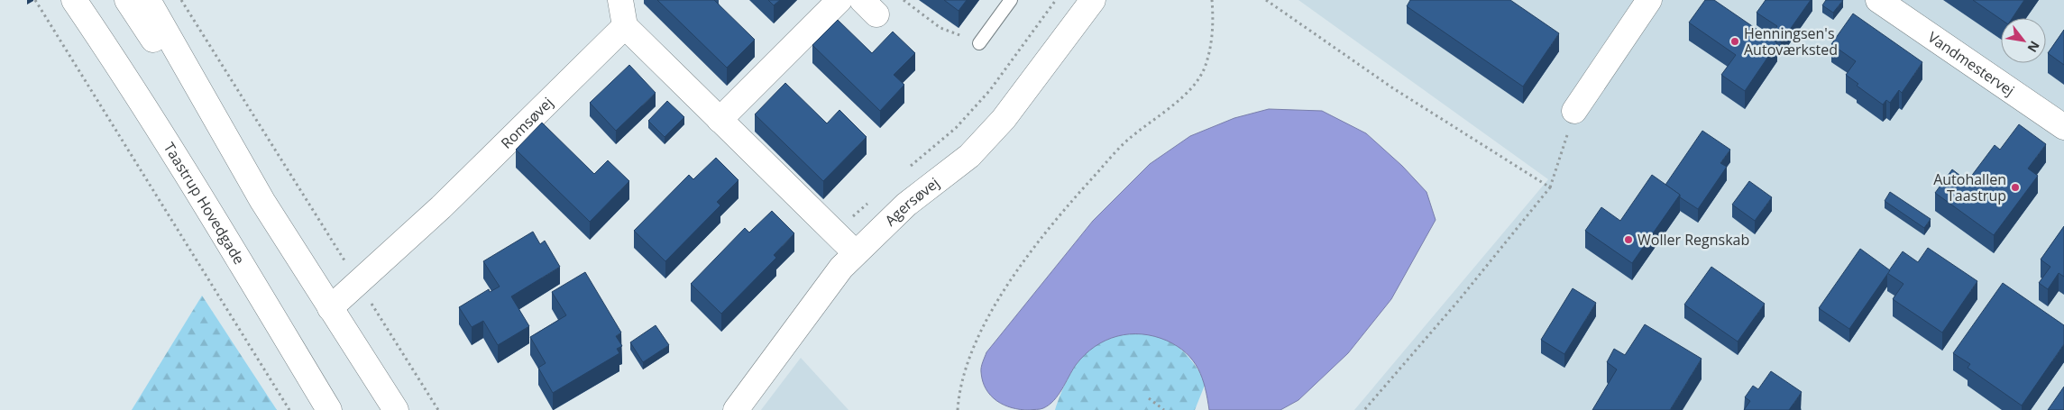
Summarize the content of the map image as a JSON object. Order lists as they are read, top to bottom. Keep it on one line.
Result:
{"streets":{"street":["Vandmestervej","Romsøvej","Agersøvej","Taastrup Hovedgade"]},"places":["Henningsen's Autoværksted","Autohallen Taastrup","Woller Regnskab"],"north":"bottom right"}
